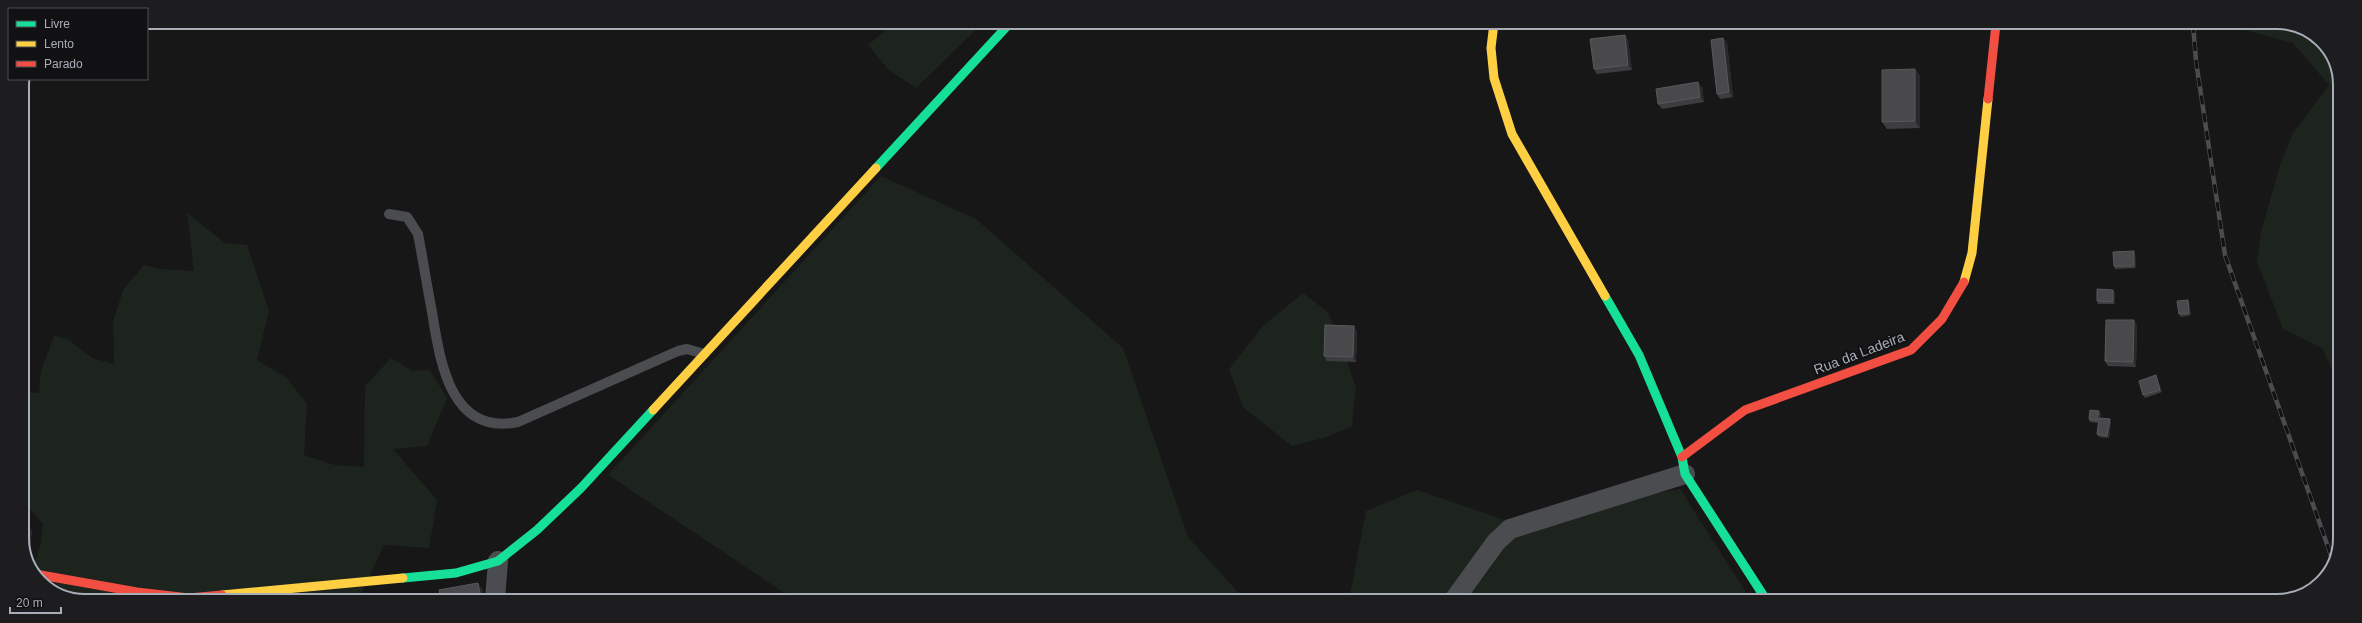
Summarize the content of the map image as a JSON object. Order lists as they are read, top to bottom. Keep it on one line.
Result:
{"streets":{"street":["Rua da Ladeira"]},"legend":["Livre","Lento","Parado"],"scale_bar":"20 m"}
